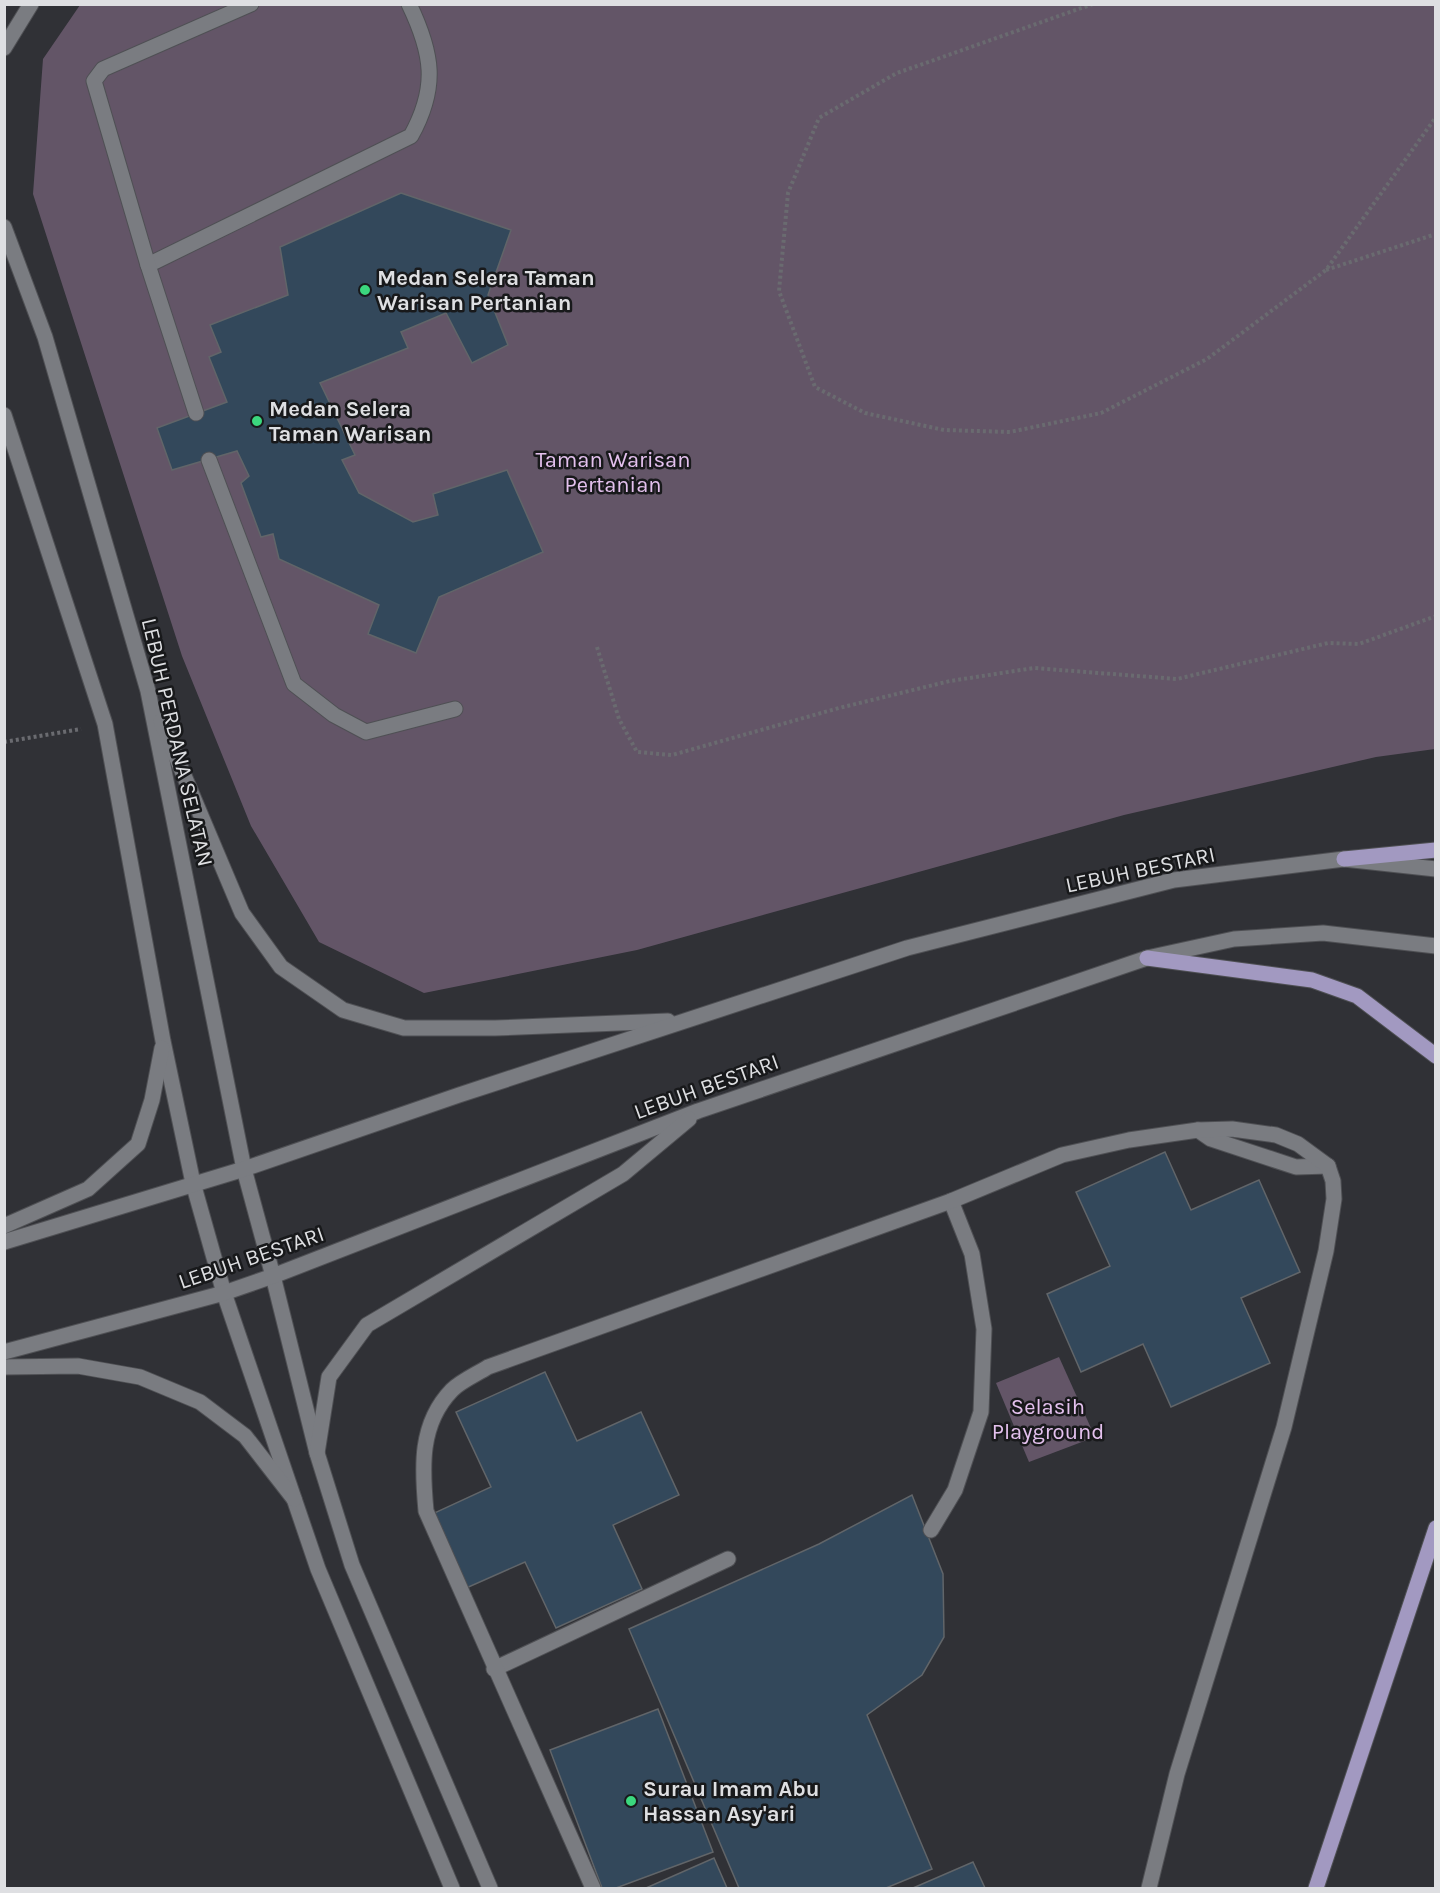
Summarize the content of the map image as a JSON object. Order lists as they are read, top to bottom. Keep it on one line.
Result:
{"streets":{"main road":["LEBUH PERDANA SELATAN","LEBUH BESTARI"]},"crossings":[["LEBUH PERDANA SELATAN","LEBUH BESTARI"]],"parks":["Taman Warisan Pertanian","Selasih Playground"],"places":["Medan Selera Taman Warisan Pertanian","Medan Selera Taman Warisan","Surau Imam Abu Hassan Asy'ari"]}
